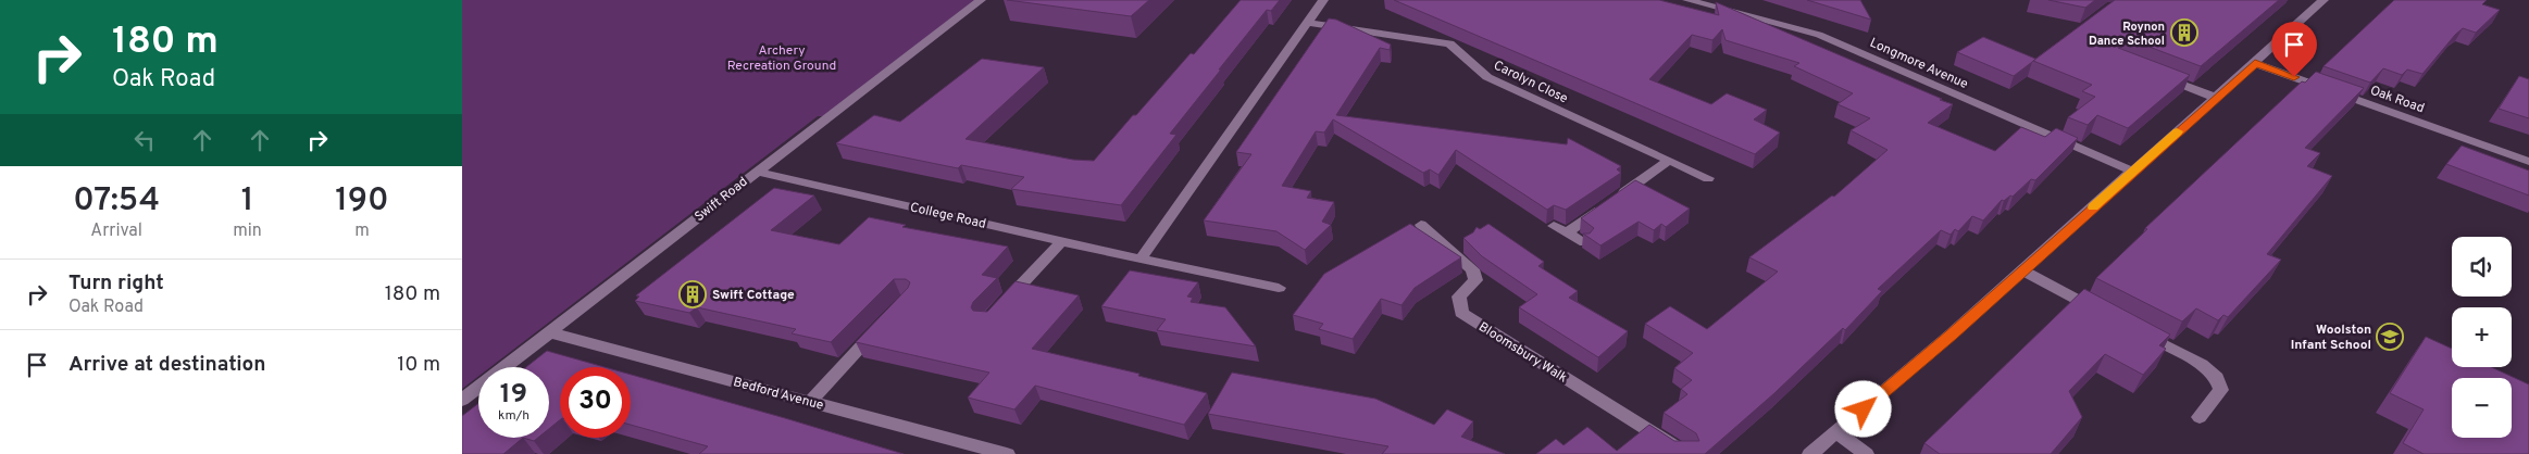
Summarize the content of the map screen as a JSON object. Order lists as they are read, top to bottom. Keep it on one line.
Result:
{"streets":{"street":["Longmore Avenue","Carolyn Close","Oak Road","Swift Road","College Road","Bloomsbury Walk","Bedford Avenue"]},"crossings":[["Swift Road","College Road"],["Swift Road","Bedford Avenue"]],"parks":["Archery Recreation Ground"],"places":{"building":["Roynon Dance School","Swift Cottage"],"school or university":["Woolston Infant School"]},"page":{"turn":["180 m","Oak Road"],"eta":["07:54","Arrival","1","min","190","m"],"map_buttons":["+","−"],"list":[{"name":"Turn right","note":"Oak Road","value":"180 m"},{"name":"Arrive at destination","value":"10 m"}],"speed":"19 km/h","limit":"30"}}
